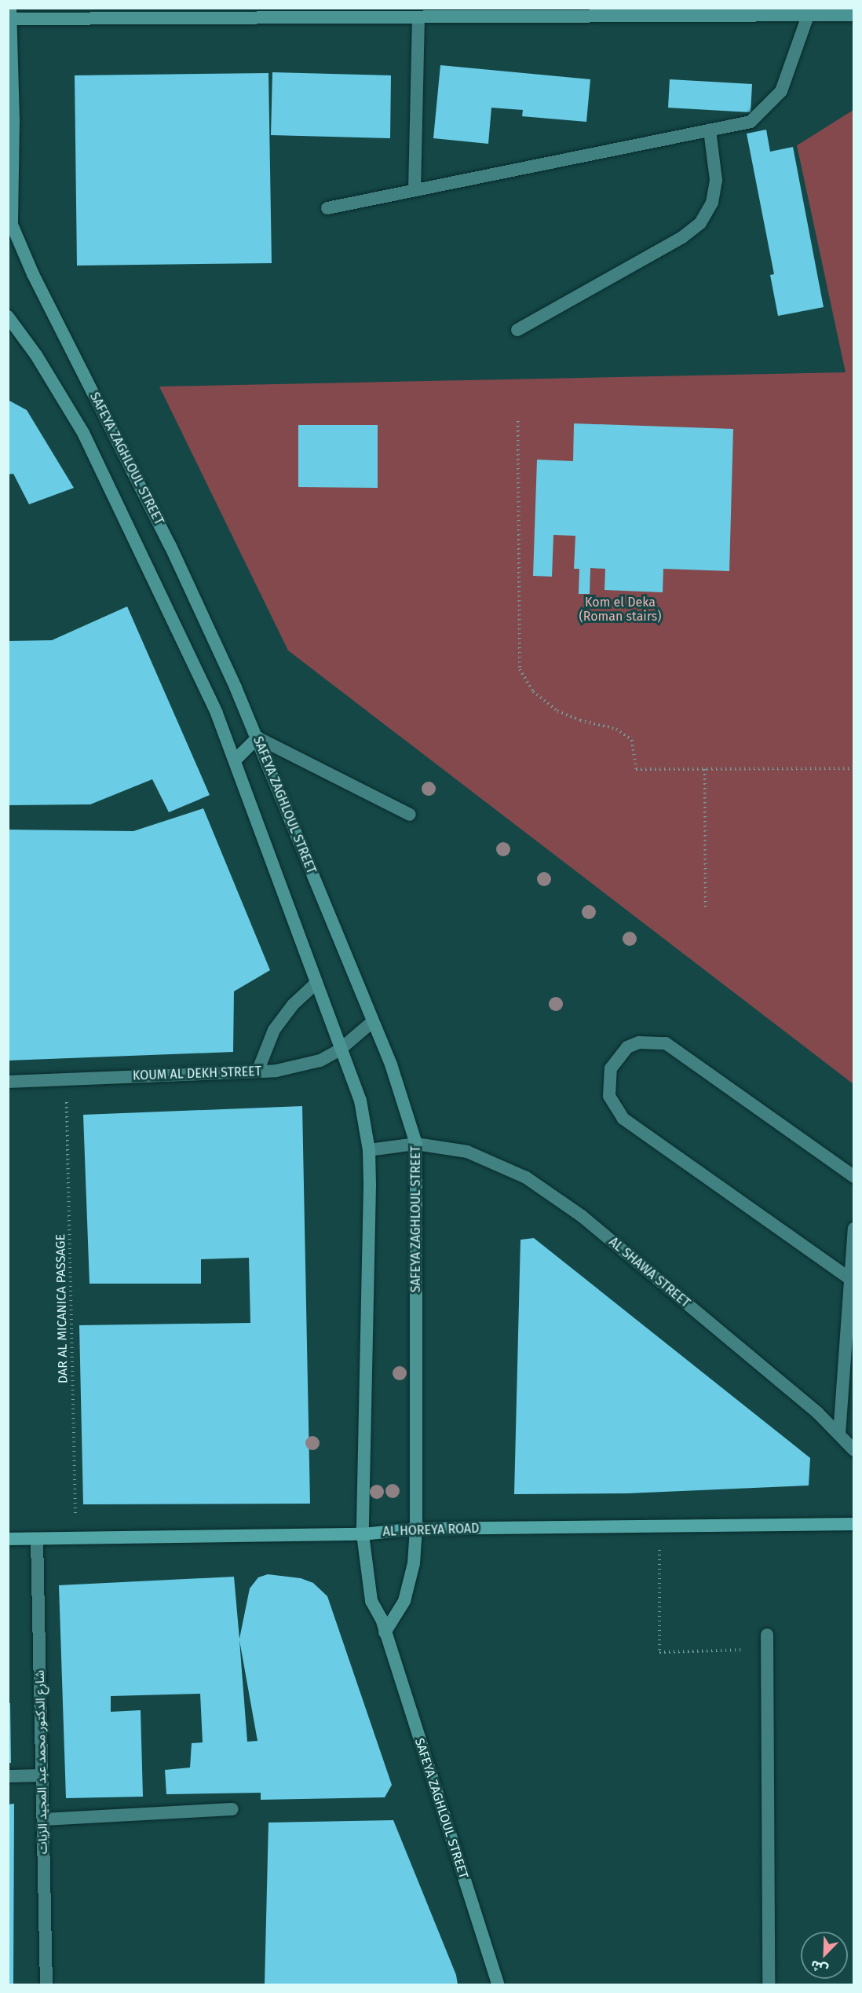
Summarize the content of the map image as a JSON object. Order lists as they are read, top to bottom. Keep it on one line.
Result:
{"streets":{"main road":["SAFEYA ZAGHLOUL STREET","AL HOREYA ROAD"],"street":["KOUM AL DEKH STREET","AL SHAWA STREET","شارع الدكتور محمد عبد المجيد الزيات"],"path":["DAR AL MICANICA PASSAGE"]},"crossings":[["SAFEYA ZAGHLOUL STREET","KOUM AL DEKH STREET"],["SAFEYA ZAGHLOUL STREET","AL SHAWA STREET"],["SAFEYA ZAGHLOUL STREET","AL HOREYA ROAD"],["KOUM AL DEKH STREET","DAR AL MICANICA PASSAGE"],["DAR AL MICANICA PASSAGE","AL HOREYA ROAD"],["AL HOREYA ROAD","شارع الدكتور محمد عبد المجيد الزيات"]],"parks":["Kom el Deka (Roman stairs)"],"north":"bottom left"}
